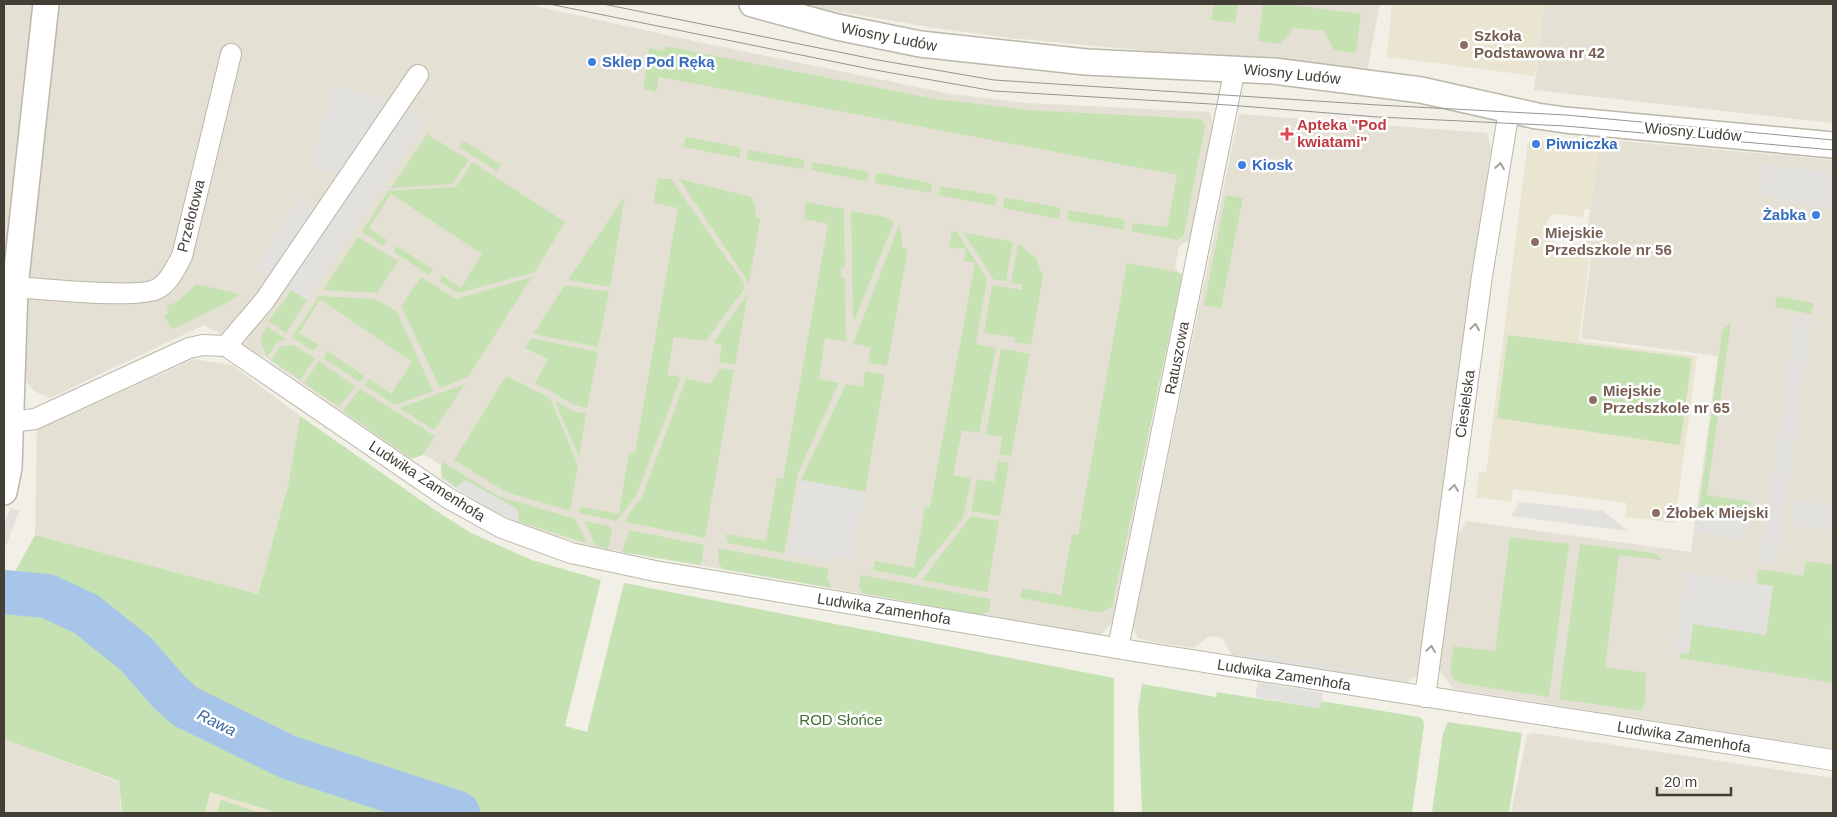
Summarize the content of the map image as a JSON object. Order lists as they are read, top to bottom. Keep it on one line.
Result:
{"streets":{"street":["Wiosny Ludów","Przelotowa","Ratuszowa","Ciesielska","Ludwika Zamenhofa"]},"crossings":[["Wiosny Ludów","Ratuszowa"],["Wiosny Ludów","Ciesielska"],["Ratuszowa","Ludwika Zamenhofa"],["Ciesielska","Ludwika Zamenhofa"]],"one_way":["Ciesielska"],"water":["Rawa"],"parks":["ROD Słońce"],"places":{"other":["Szkoła Podstawowa nr 42","Sklep Pod Ręką","Piwniczka","Kiosk","Żabka","Miejskie Przedszkole nr 56","Miejskie Przedszkole nr 65","Żłobek Miejski"],"health":["Apteka \"Pod kwiatami\""]},"scale_bar":"20 m"}
